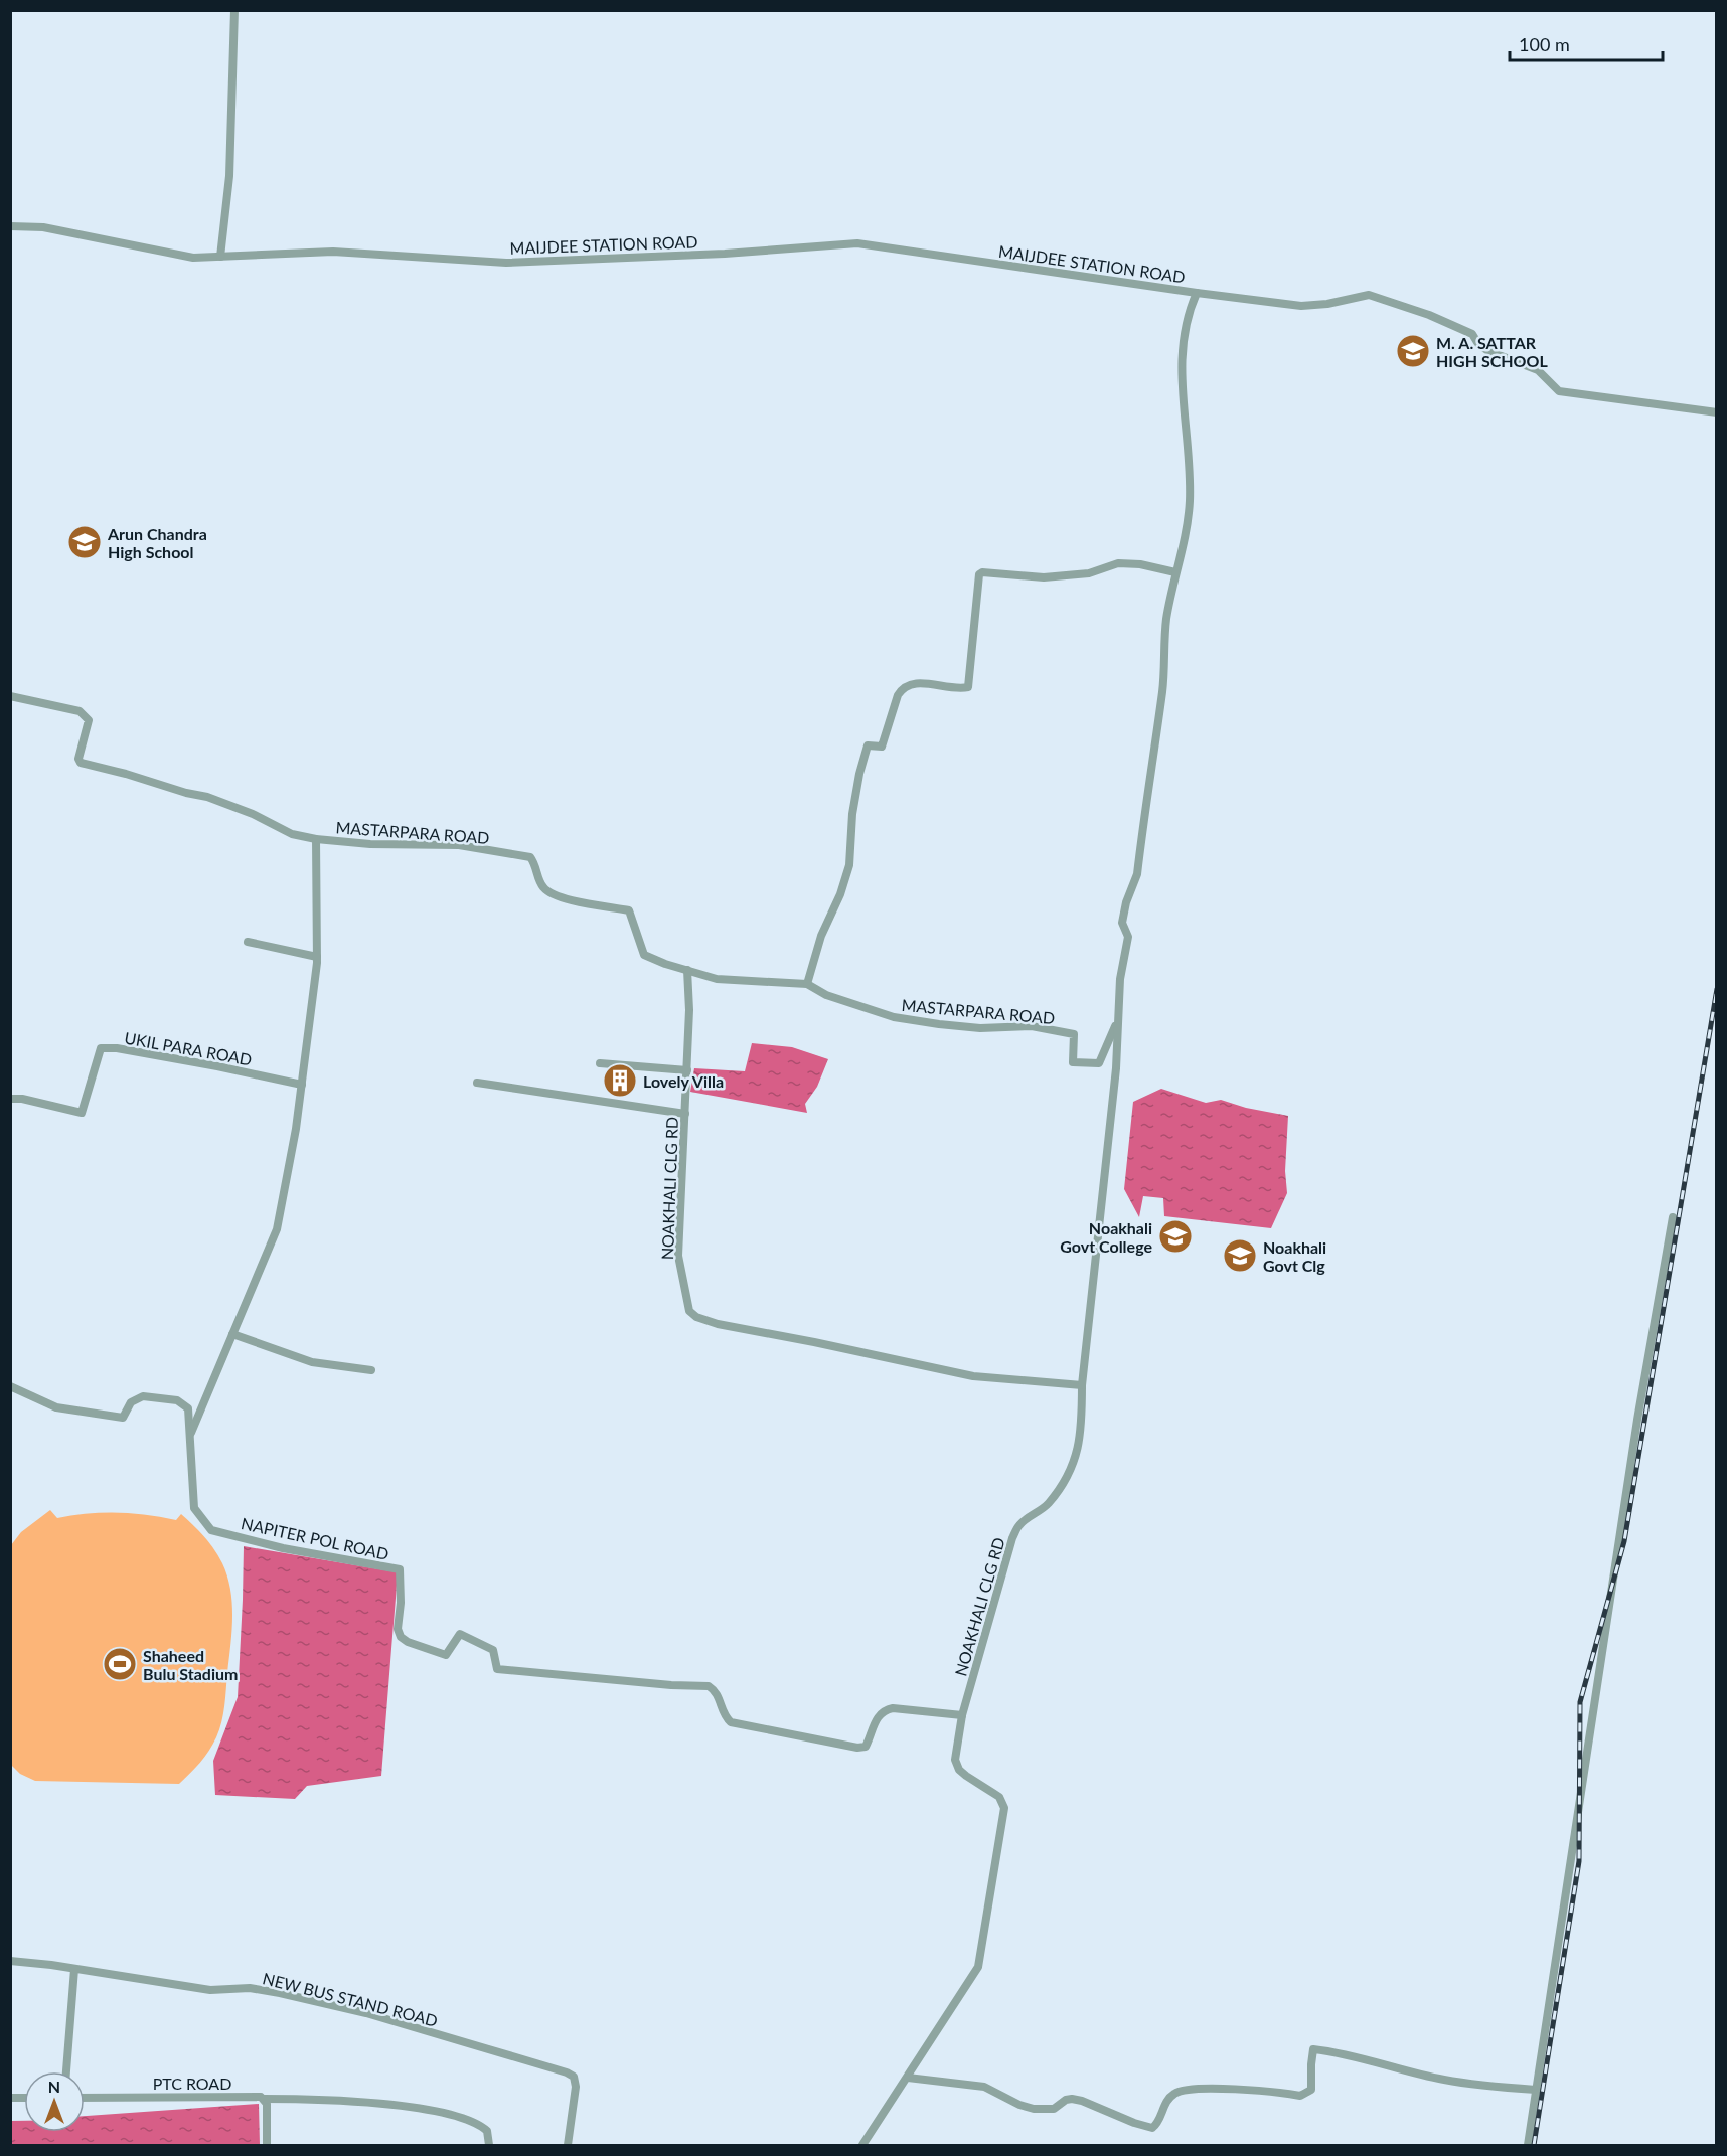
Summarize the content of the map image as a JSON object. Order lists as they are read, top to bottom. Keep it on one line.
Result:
{"streets":{"street":["MAIJDEE STATION ROAD","MASTARPARA ROAD","UKIL PARA ROAD","NOAKHALI CLG RD","NAPITER POL ROAD","NEW BUS STAND ROAD","PTC ROAD"]},"crossings":[["MASTARPARA ROAD","NOAKHALI CLG RD"],["NOAKHALI CLG RD","NAPITER POL ROAD"]],"places":{"school or university":["M. A. SATTAR HIGH SCHOOL","Arun Chandra High School","Noakhali Govt College","Noakhali Govt Clg"],"building":["Lovely Villa"],"sports":["Shaheed Bulu Stadium"]},"scale_bar":"100 m","north":"top"}
